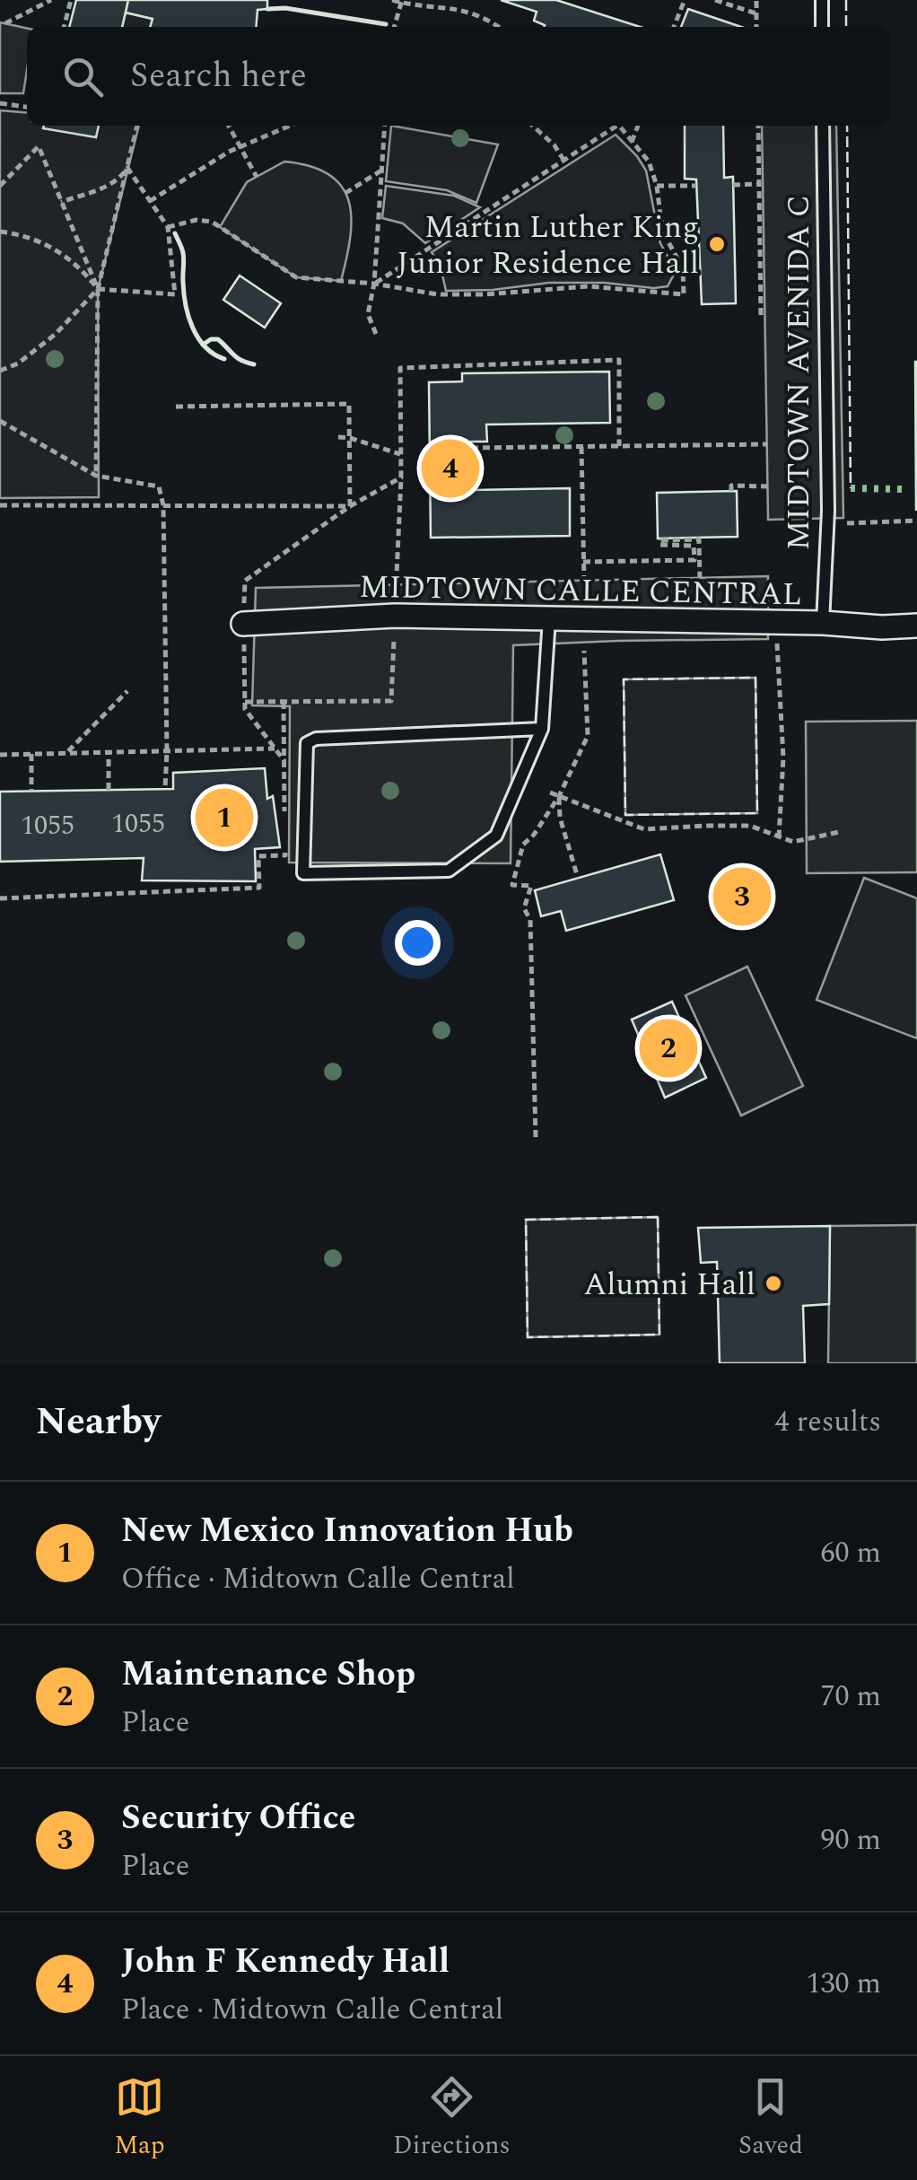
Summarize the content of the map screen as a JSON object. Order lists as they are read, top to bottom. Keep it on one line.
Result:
{"streets":{"street":["MIDTOWN CALLE CENTRAL"],"lane":["MIDTOWN AVENIDA C"]},"crossings":[["MIDTOWN AVENIDA C","MIDTOWN CALLE CENTRAL"]],"places":["Martin Luther King Junior Residence Hall","Alumni Hall"],"house_numbers":["1055","1055"],"page":{"search":"Search here","pins":["4","1","3","2"],"heading":["Nearby","4 results"],"list":[{"mark":"1","name":"New Mexico Innovation Hub","note":"Office · Midtown Calle Central","value":"60 m"},{"mark":"2","name":"Maintenance Shop","note":"Place","value":"70 m"},{"mark":"3","name":"Security Office","note":"Place","value":"90 m"},{"mark":"4","name":"John F Kennedy Hall","note":"Place · Midtown Calle Central","value":"130 m"}],"nav":["Map","Directions","Saved"]}}
